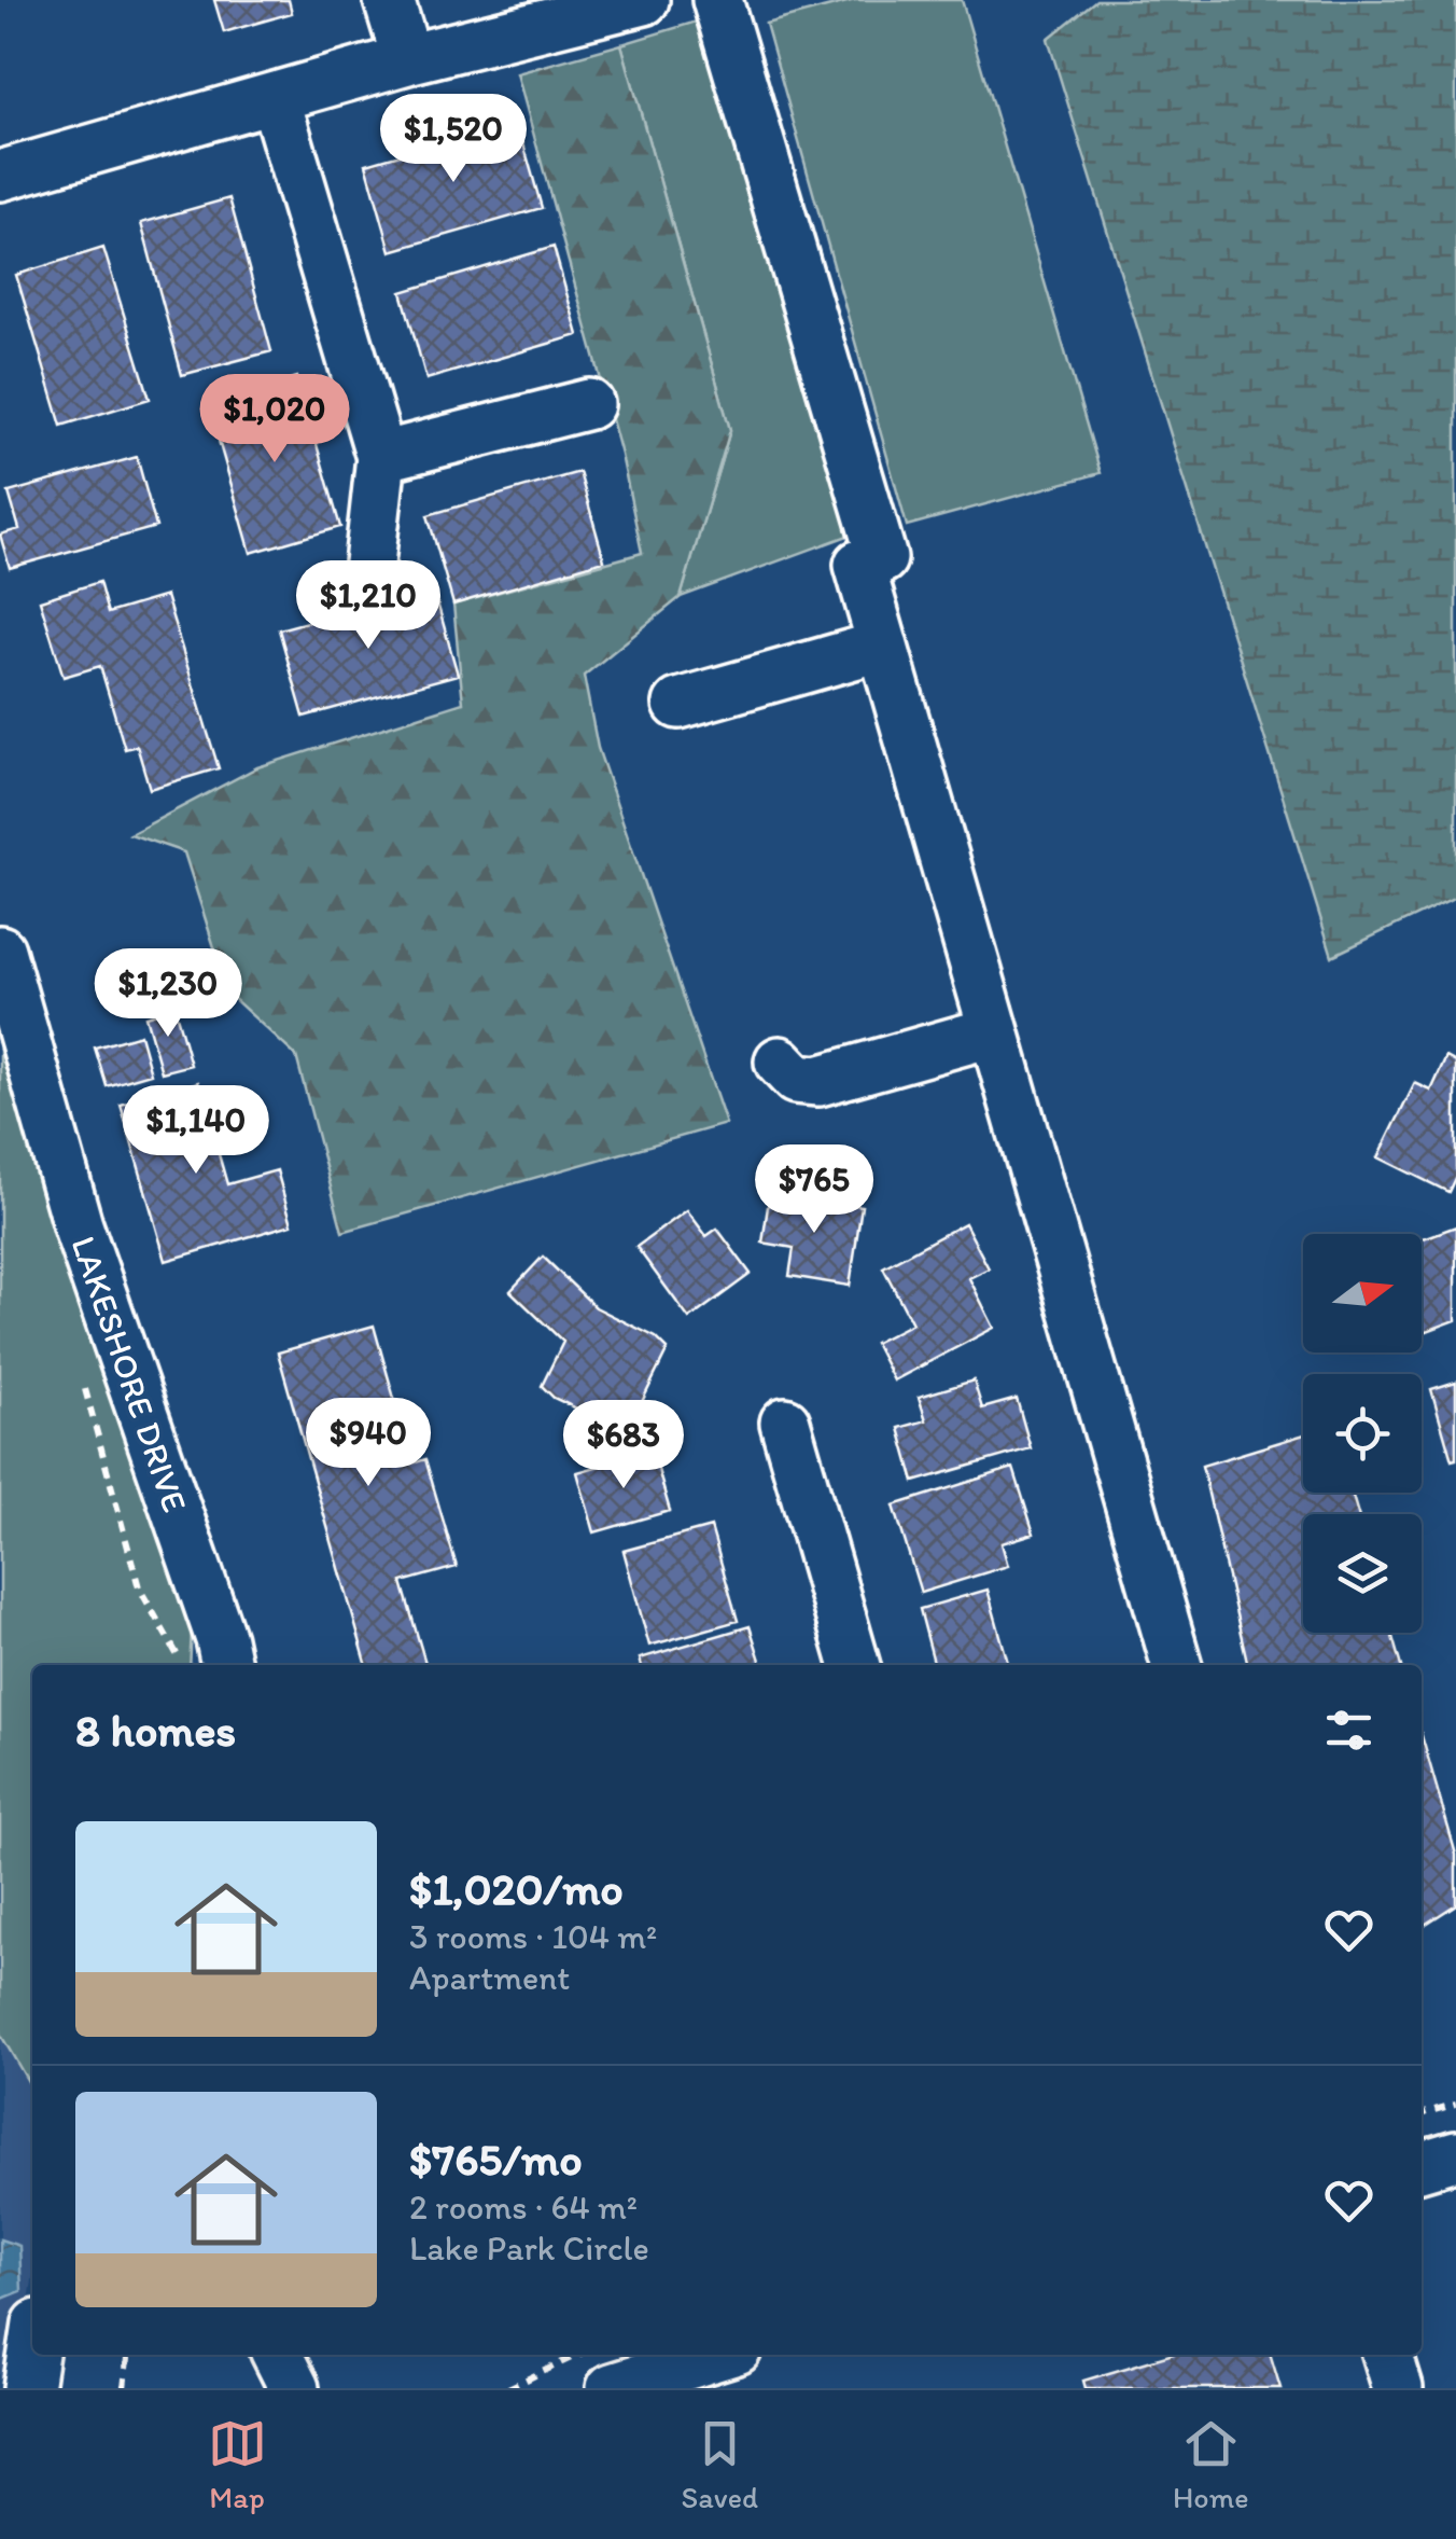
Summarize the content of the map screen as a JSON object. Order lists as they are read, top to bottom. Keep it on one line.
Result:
{"streets":{"street":["LAKESHORE DRIVE"]},"north":"right","page":{"price":["$1,520","$1,020","$1,210","$1,230","$1,140","$765","$940","$683"],"heading":"8 homes","list":[{"name":"$1,020/mo","note":"3 rooms · 104 m² · Apartment"},{"name":"$765/mo","note":"2 rooms · 64 m² · Lake Park Circle"}],"tabs":["Map","Saved","Home"]}}
